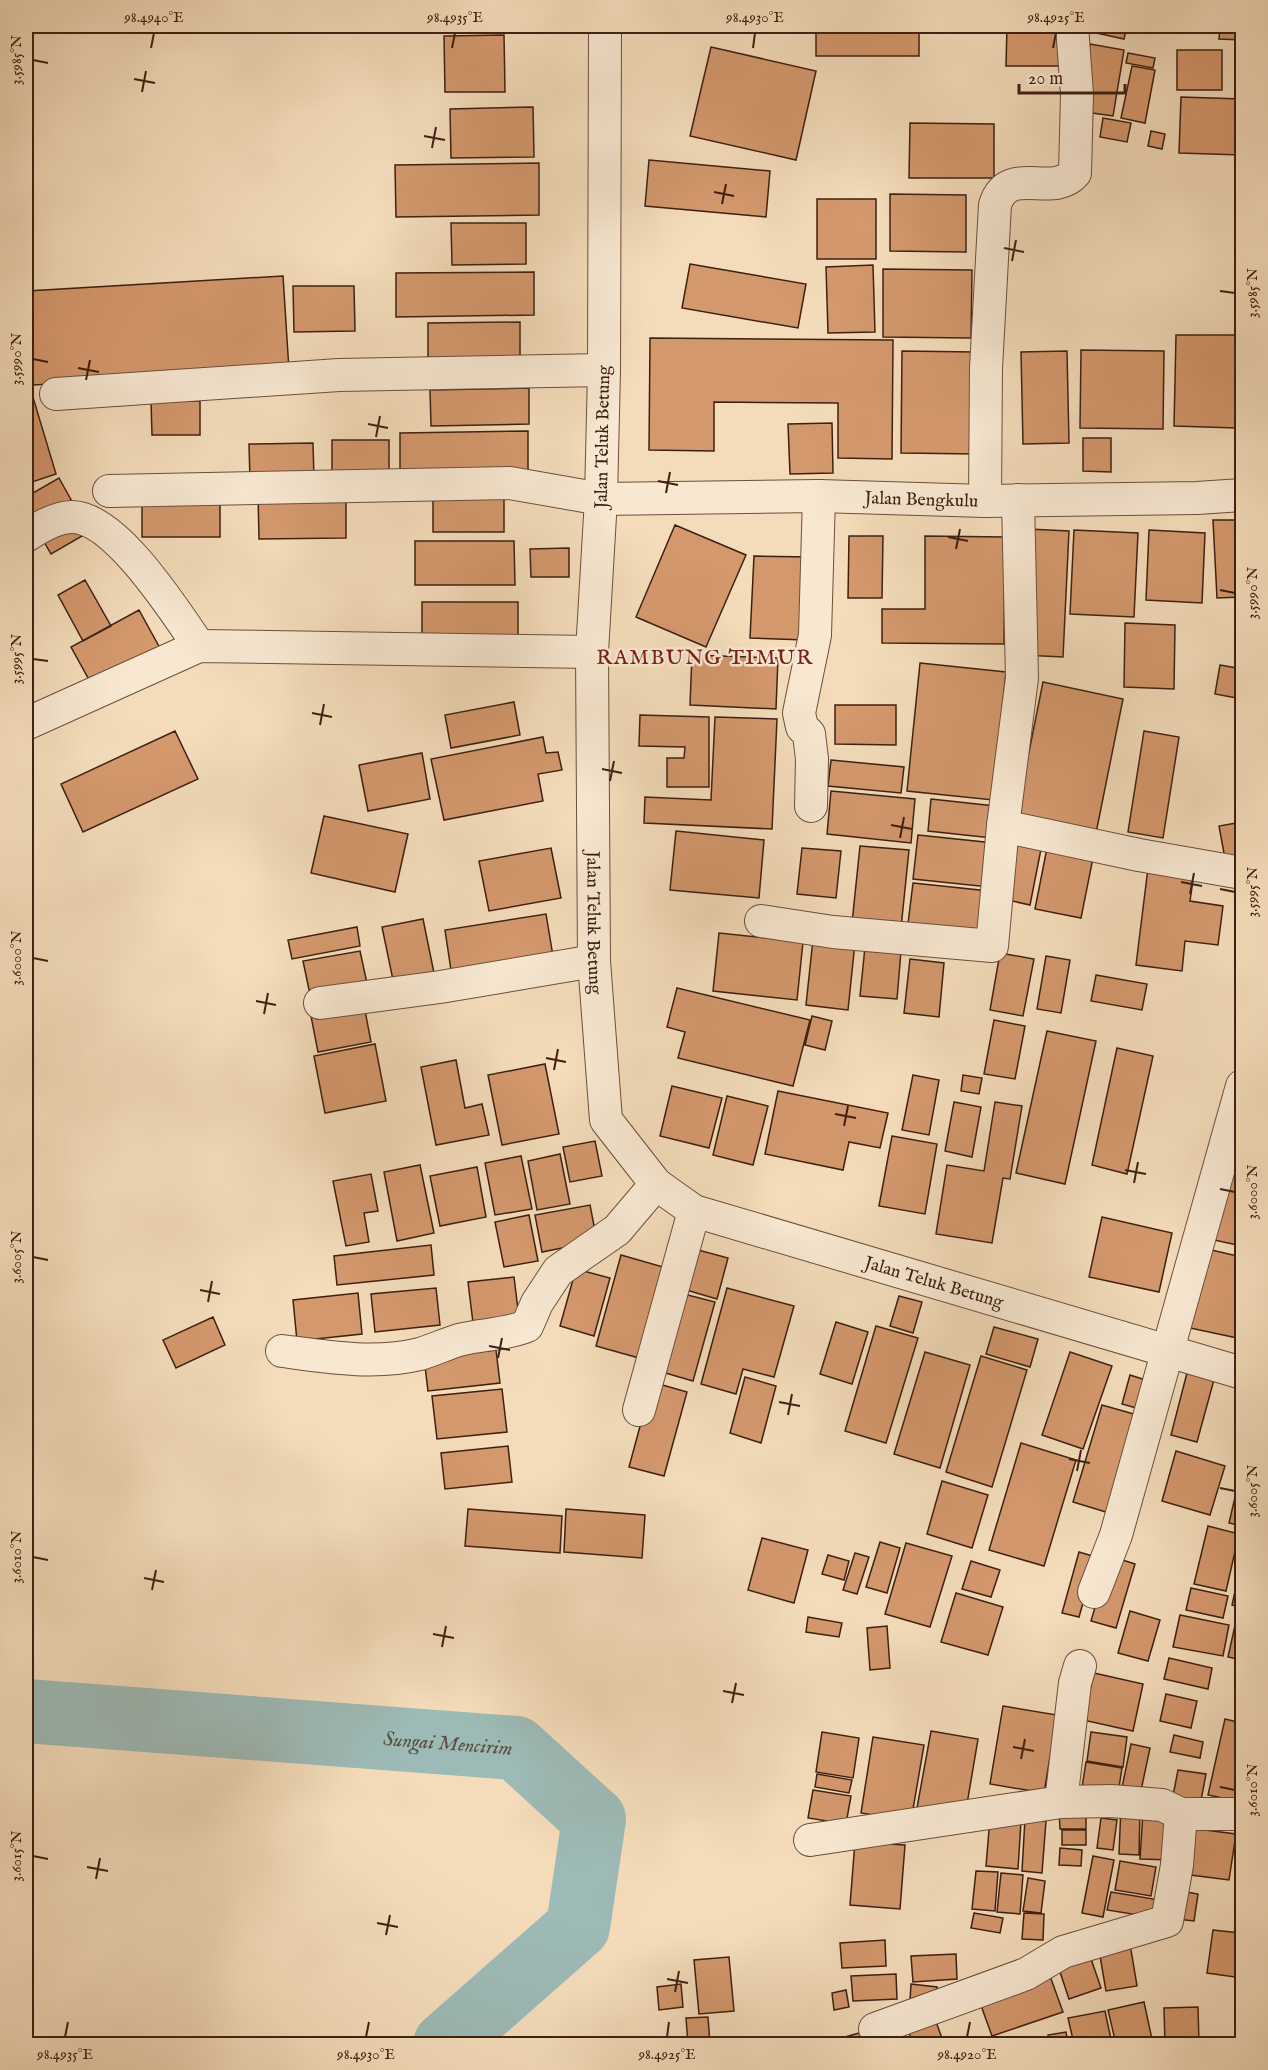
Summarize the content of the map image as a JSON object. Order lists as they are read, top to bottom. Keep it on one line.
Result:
{"streets":{"street":["Jalan Teluk Betung","Jalan Bengkulu"]},"crossings":[["Jalan Teluk Betung","Jalan Bengkulu"]],"districts":["RAMBUNG TIMUR"],"water":["Sungai Mencirim"],"scale_bar":"20 m","coordinates":["98.4940°E","98.4935°E","98.4930°E","98.4925°E","3.5985°N","3.5990°N","3.5995°N","3.6000°N","3.6005°N","3.6010°N","3.6015°N","98.4920°E"]}
